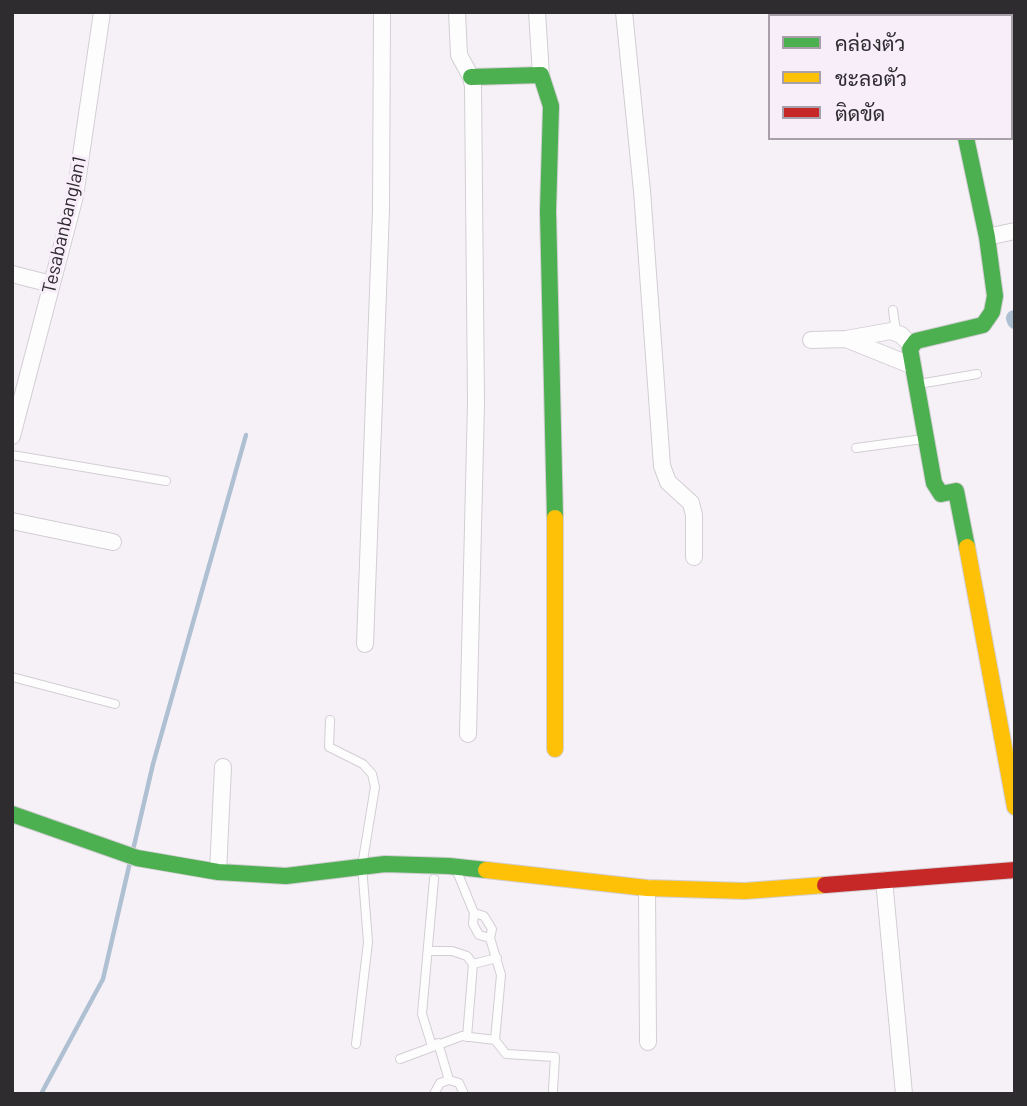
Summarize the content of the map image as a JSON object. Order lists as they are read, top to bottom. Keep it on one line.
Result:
{"streets":{"street":["Tesabanbanglan1"]},"legend":["คล่องตัว","ชะลอตัว","ติดขัด"]}
